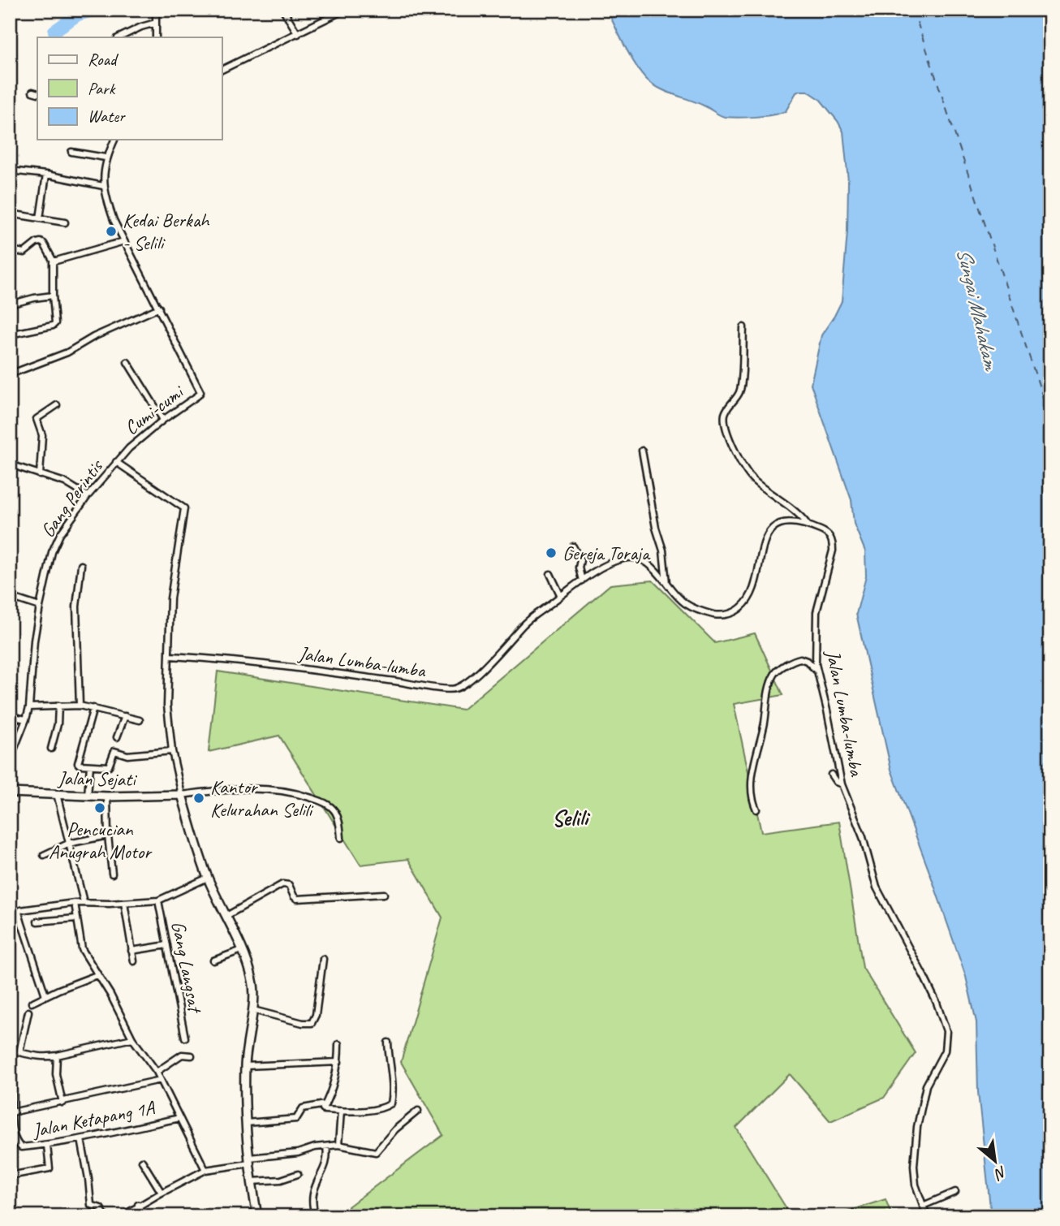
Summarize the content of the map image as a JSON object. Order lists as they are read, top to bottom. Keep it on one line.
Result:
{"streets":{"main road":["Jalan Sejati"],"street":["Cumi-cumi","Gang Perintis","Jalan Lumba-lumba","Gang Langsat","Jalan Ketapang 1A"]},"crossings":[["Cumi-cumi","Gang Perintis"],["Cumi-cumi","Jalan Lumba-lumba"]],"districts":["Selili"],"water":["Sungai Mahakam"],"places":["Kedai Berkah - Selili","Gereja Toraja","Kantor Kelurahan Selili","Pencucian Anugrah Motor"],"legend":["Road","Park","Water"],"north":"bottom right"}
